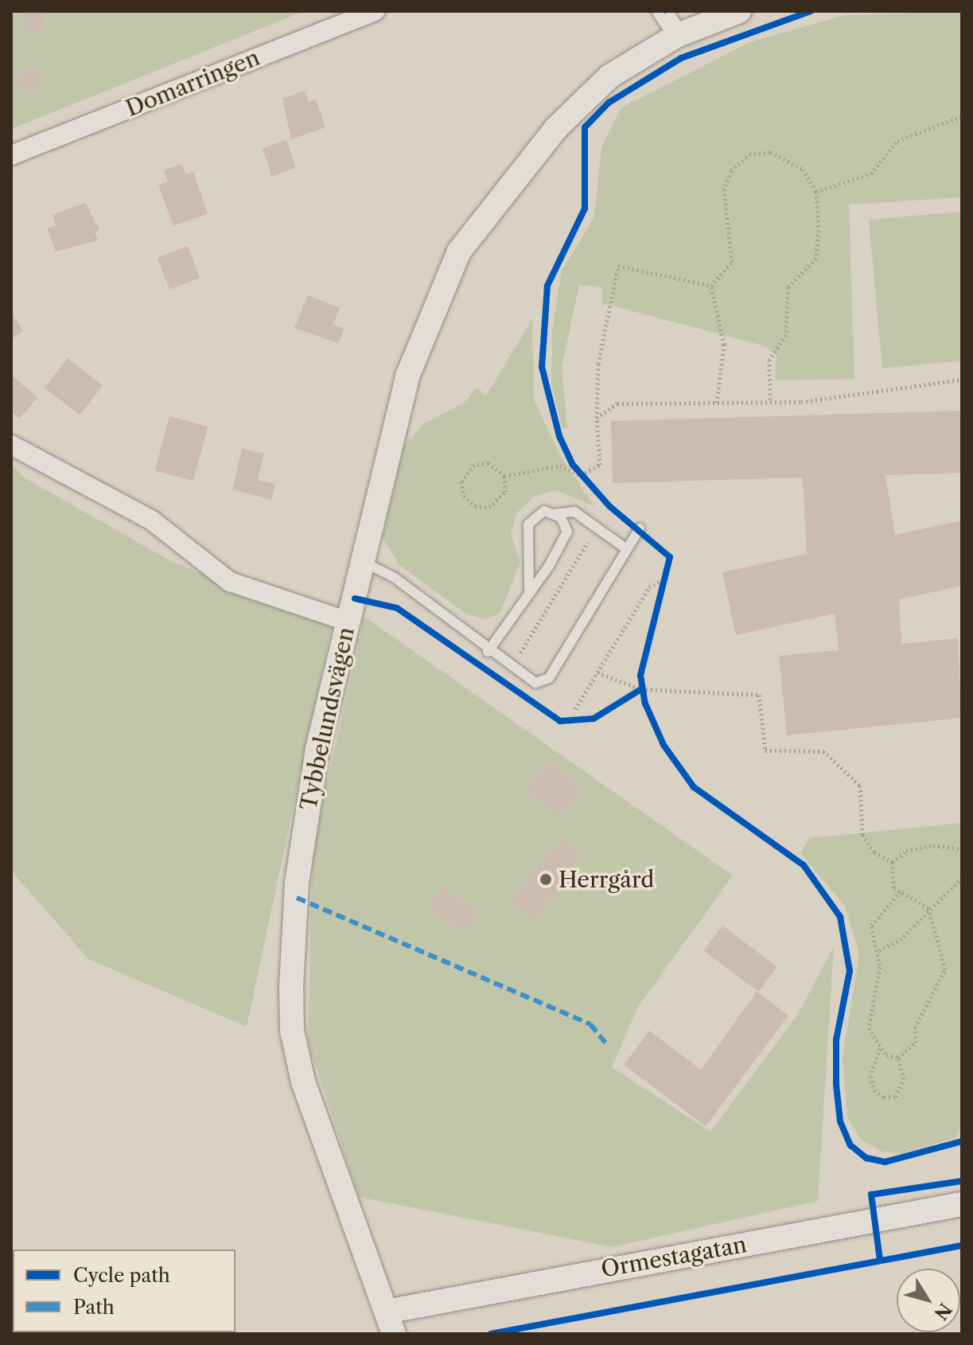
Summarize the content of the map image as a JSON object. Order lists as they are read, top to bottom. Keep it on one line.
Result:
{"streets":{"street":["Domarringen","Tybbelundsvägen","Ormestagatan"]},"crossings":[["Tybbelundsvägen","Ormestagatan"]],"places":["Herrgård"],"legend":["Cycle path","Path"],"north":"bottom right"}
